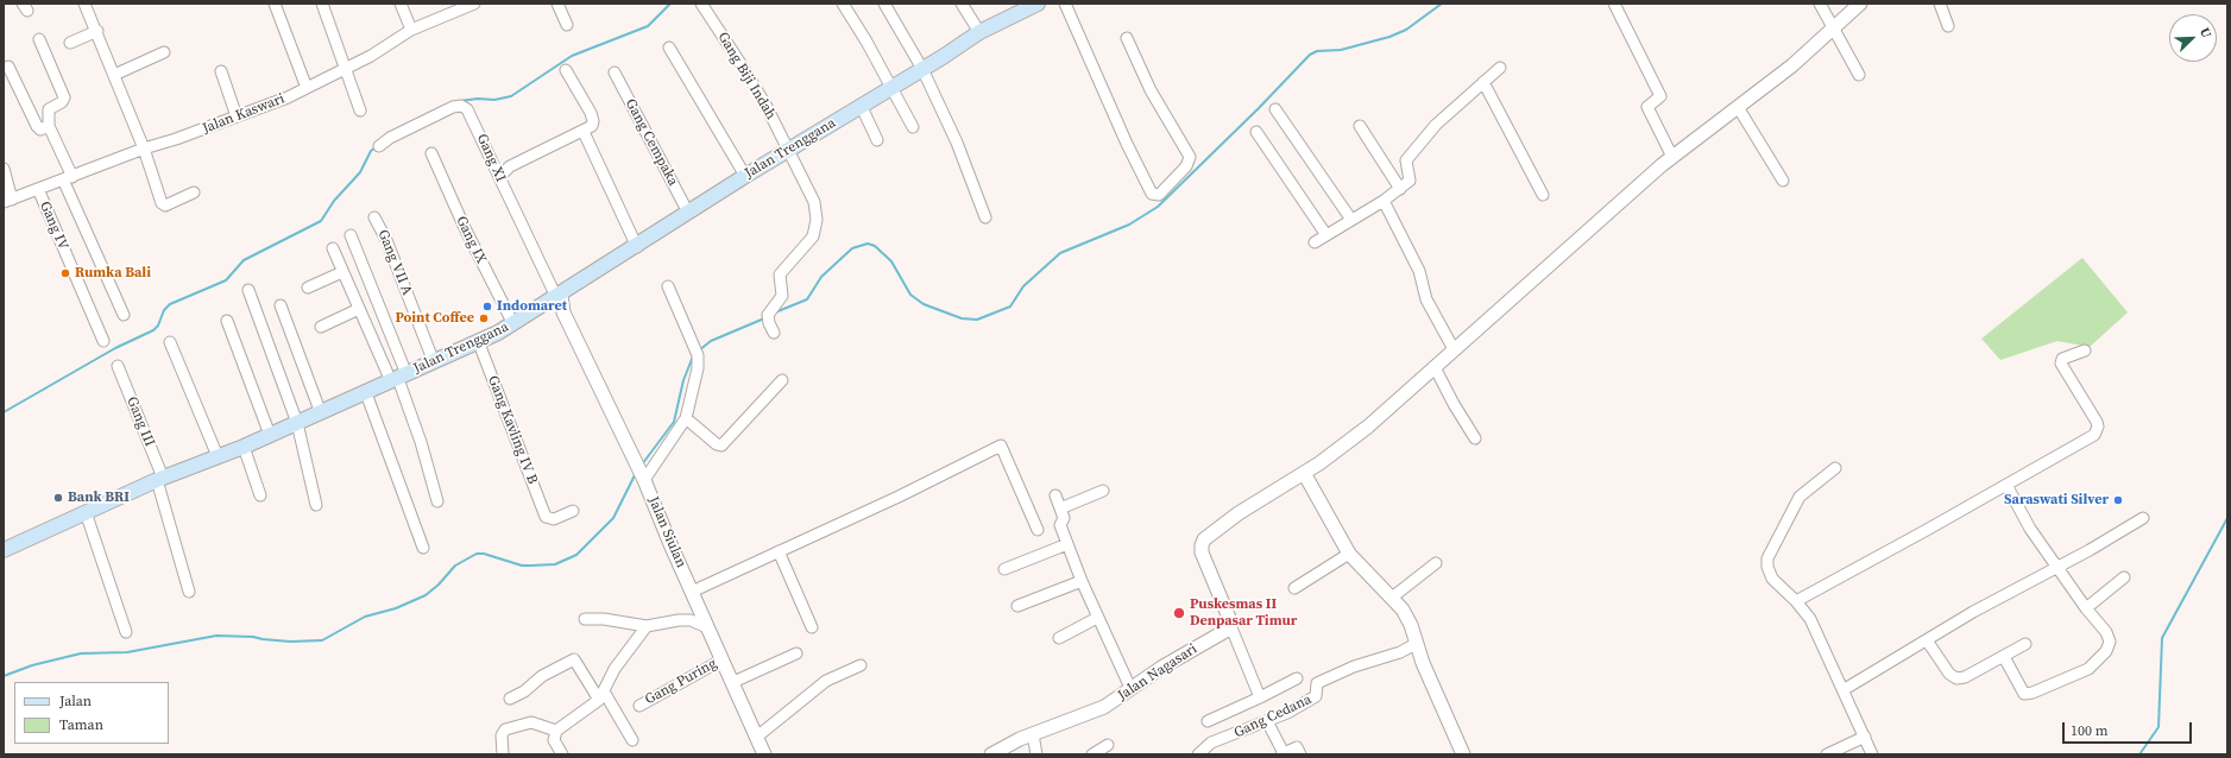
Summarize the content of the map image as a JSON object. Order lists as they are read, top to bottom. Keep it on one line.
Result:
{"streets":{"main road":["Jalan Trenggana"],"street":["Gang Biji Indah","Jalan Kaswari","Gang Cempaka","Gang XI","Gang IV","Gang IX","Gang VII A","Gang III","Gang Kavling IV B","Jalan Siulan","Jalan Nagasari","Gang Puring","Gang Cedana"]},"crossings":[["Gang Biji Indah","Jalan Trenggana"],["Jalan Kaswari","Gang IV"],["Gang Cempaka","Jalan Trenggana"],["Jalan Trenggana","Gang XI"],["Jalan Trenggana","Gang IX"],["Jalan Trenggana","Gang VII A"],["Jalan Trenggana","Gang III"],["Jalan Trenggana","Gang Kavling IV B"],["Jalan Trenggana","Jalan Siulan"],["Gang XI","Jalan Siulan"],["Jalan Siulan","Gang Puring"]],"places":["Rumka Bali","Indomaret","Point Coffee","Bank BRI","Saraswati Silver","Puskesmas II Denpasar Timur"],"legend":["Jalan","Taman"],"scale_bar":"100 m","north":"top right"}
